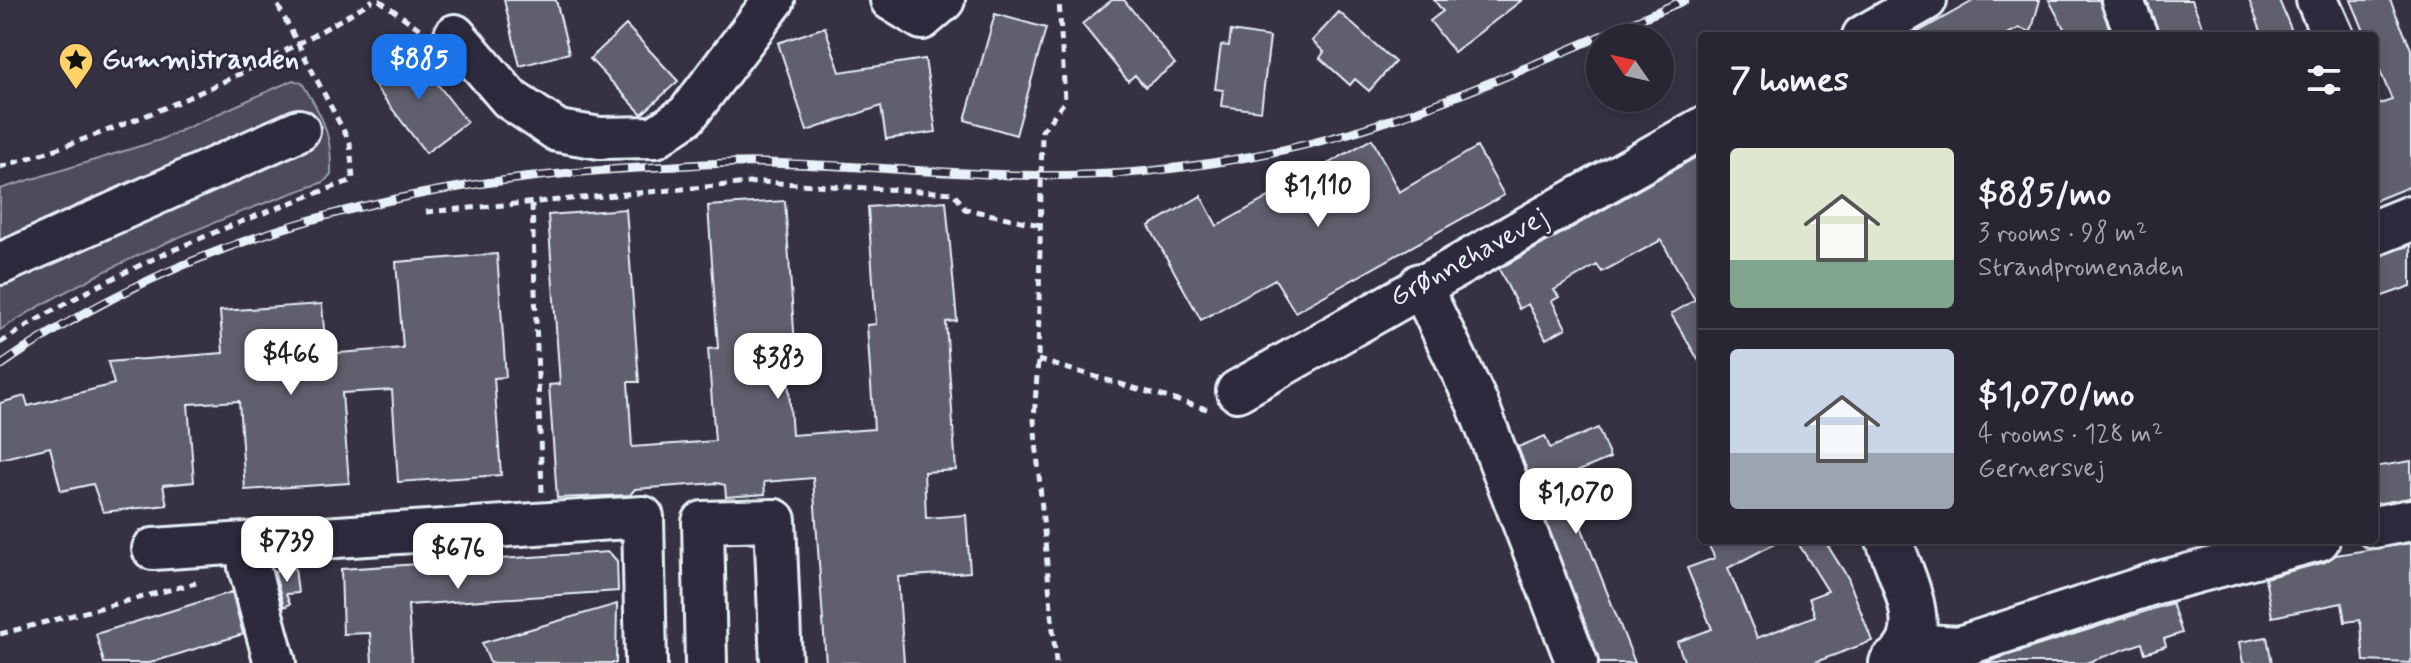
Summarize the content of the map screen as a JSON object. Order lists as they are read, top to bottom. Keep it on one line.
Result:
{"streets":{"street":["Grønnehavevej"]},"places":{"place":["Gummistranden"]},"north":"top left","page":{"heading":"7 homes","price":["$885","$1,110","$466","$383","$1,070","$739","$676"],"list":[{"name":"$885/mo","note":"3 rooms · 98 m² · Strandpromenaden"},{"name":"$1,070/mo","note":"4 rooms · 128 m² · Gernersvej"}]}}
